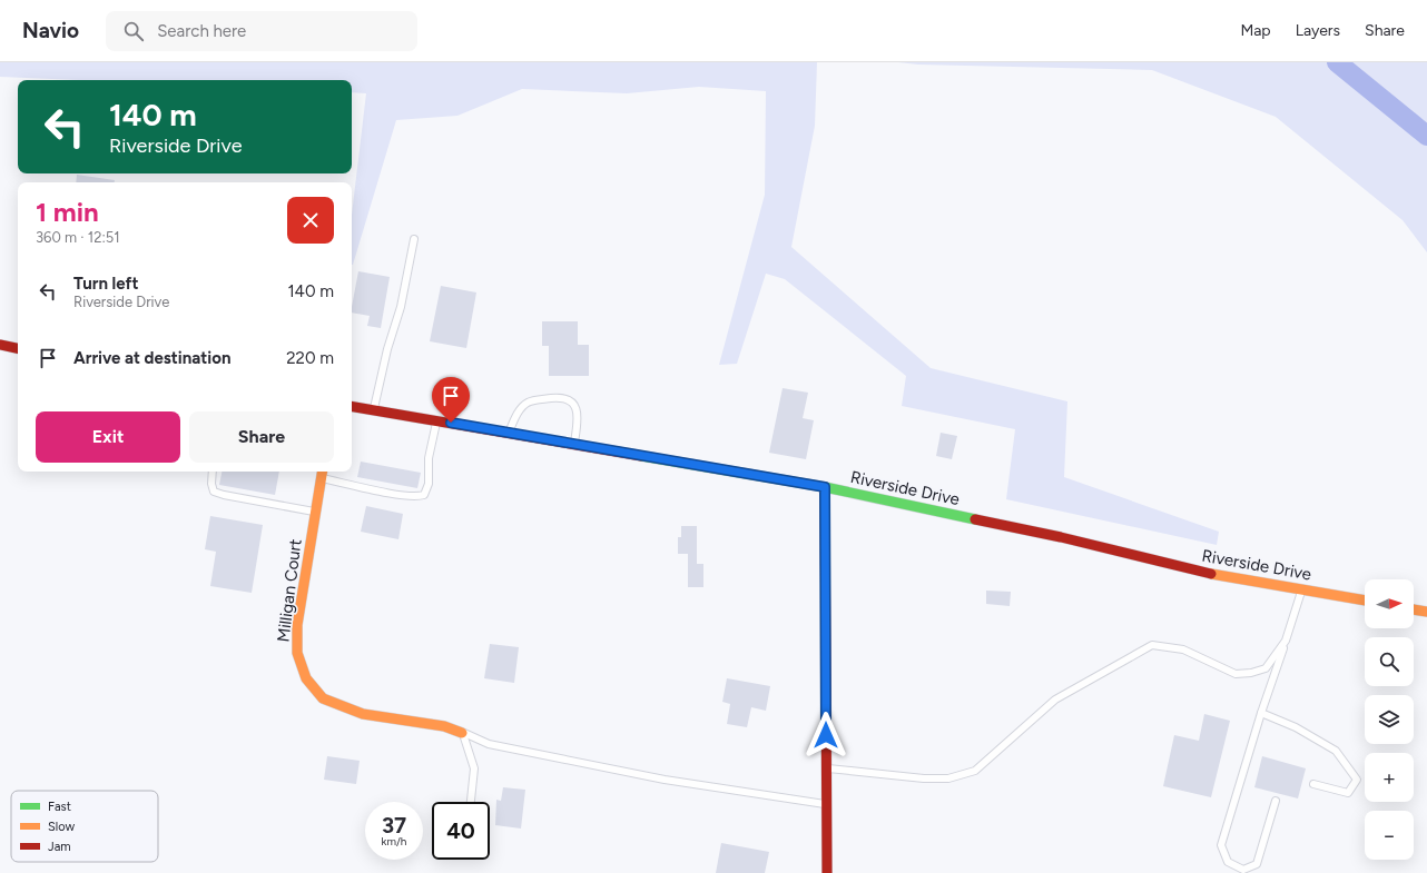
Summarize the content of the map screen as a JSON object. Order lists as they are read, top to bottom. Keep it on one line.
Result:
{"streets":{"main road":["Riverside Drive","Milligan Court"]},"legend":["Fast","Slow","Jam"],"north":"right","page":{"header":"Navio","search":"Search here","nav":["Map","Layers","Share"],"turn":["140 m","Riverside Drive"],"heading":["1 min","360 m · 12:51"],"list":[{"name":"Turn left","note":"Riverside Drive","value":"140 m"},{"name":"Arrive at destination","value":"220 m"}],"buttons":["Exit","Share"],"map_buttons":["+","−"],"speed":"37 km/h","limit":"40"}}
